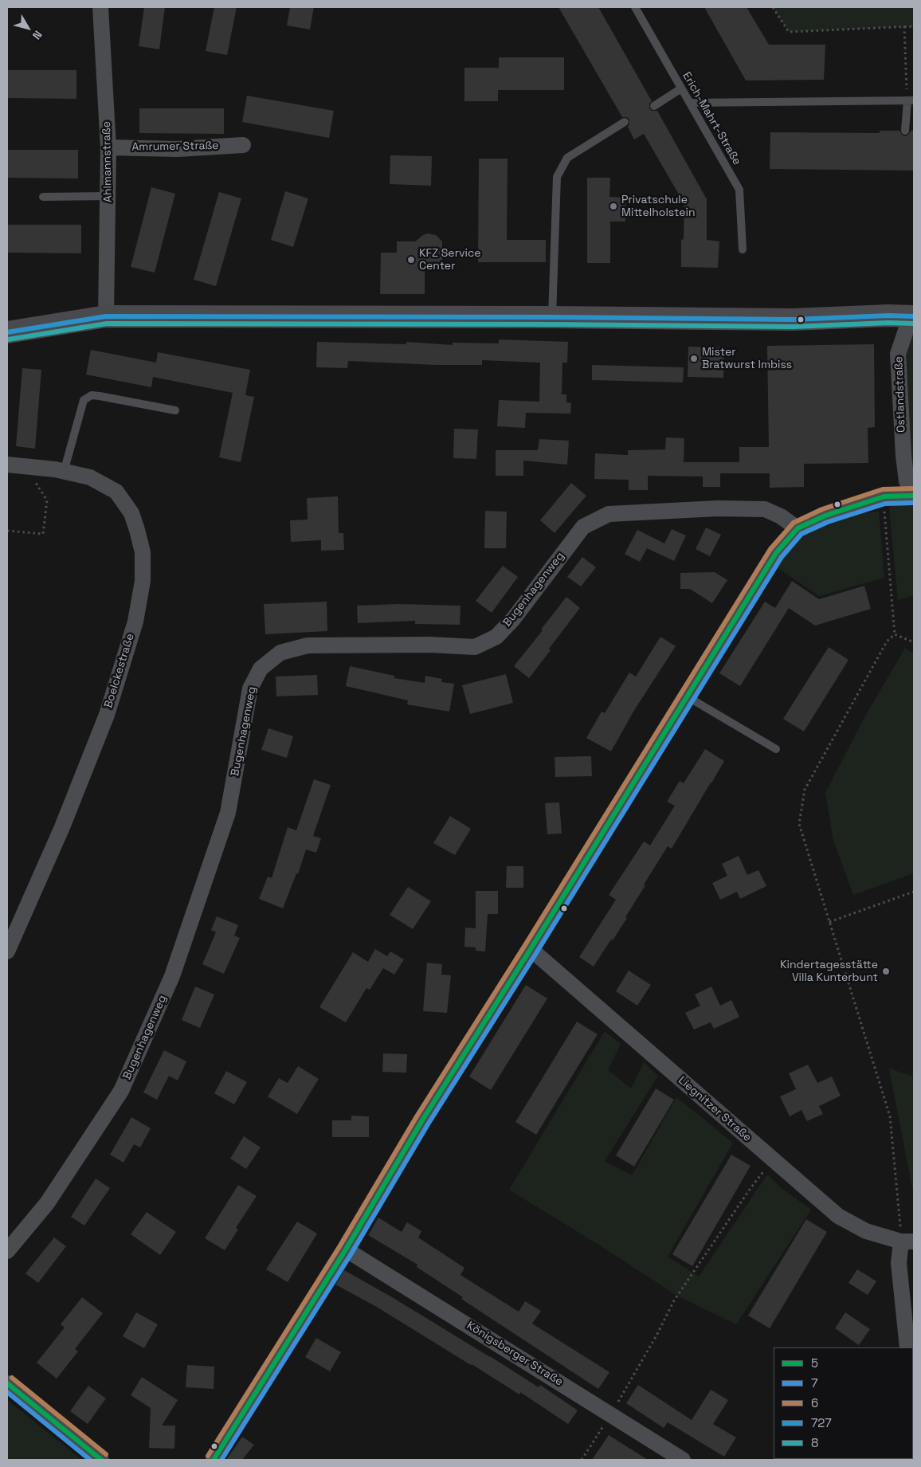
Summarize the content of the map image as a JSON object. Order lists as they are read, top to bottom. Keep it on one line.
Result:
{"streets":{"street":["Amrumer Straße","Ahlmannstraße","Ostlandstraße","Bugenhagenweg","Boelckestraße","Liegnitzer Straße","Königsberger Straße"],"lane":["Erich-Mahrt-Straße"]},"crossings":[["Amrumer Straße","Ahlmannstraße"]],"places":["Privatschule Mittelholstein","KFZ Service Center","Mister Bratwurst Imbiss","Kindertagesstätte Villa Kunterbunt"],"lines":["transit line 727","transit line 8","transit line 6","transit line 5","transit line 7"],"legend":["5","7","6","727","8"],"north":"bottom right"}
